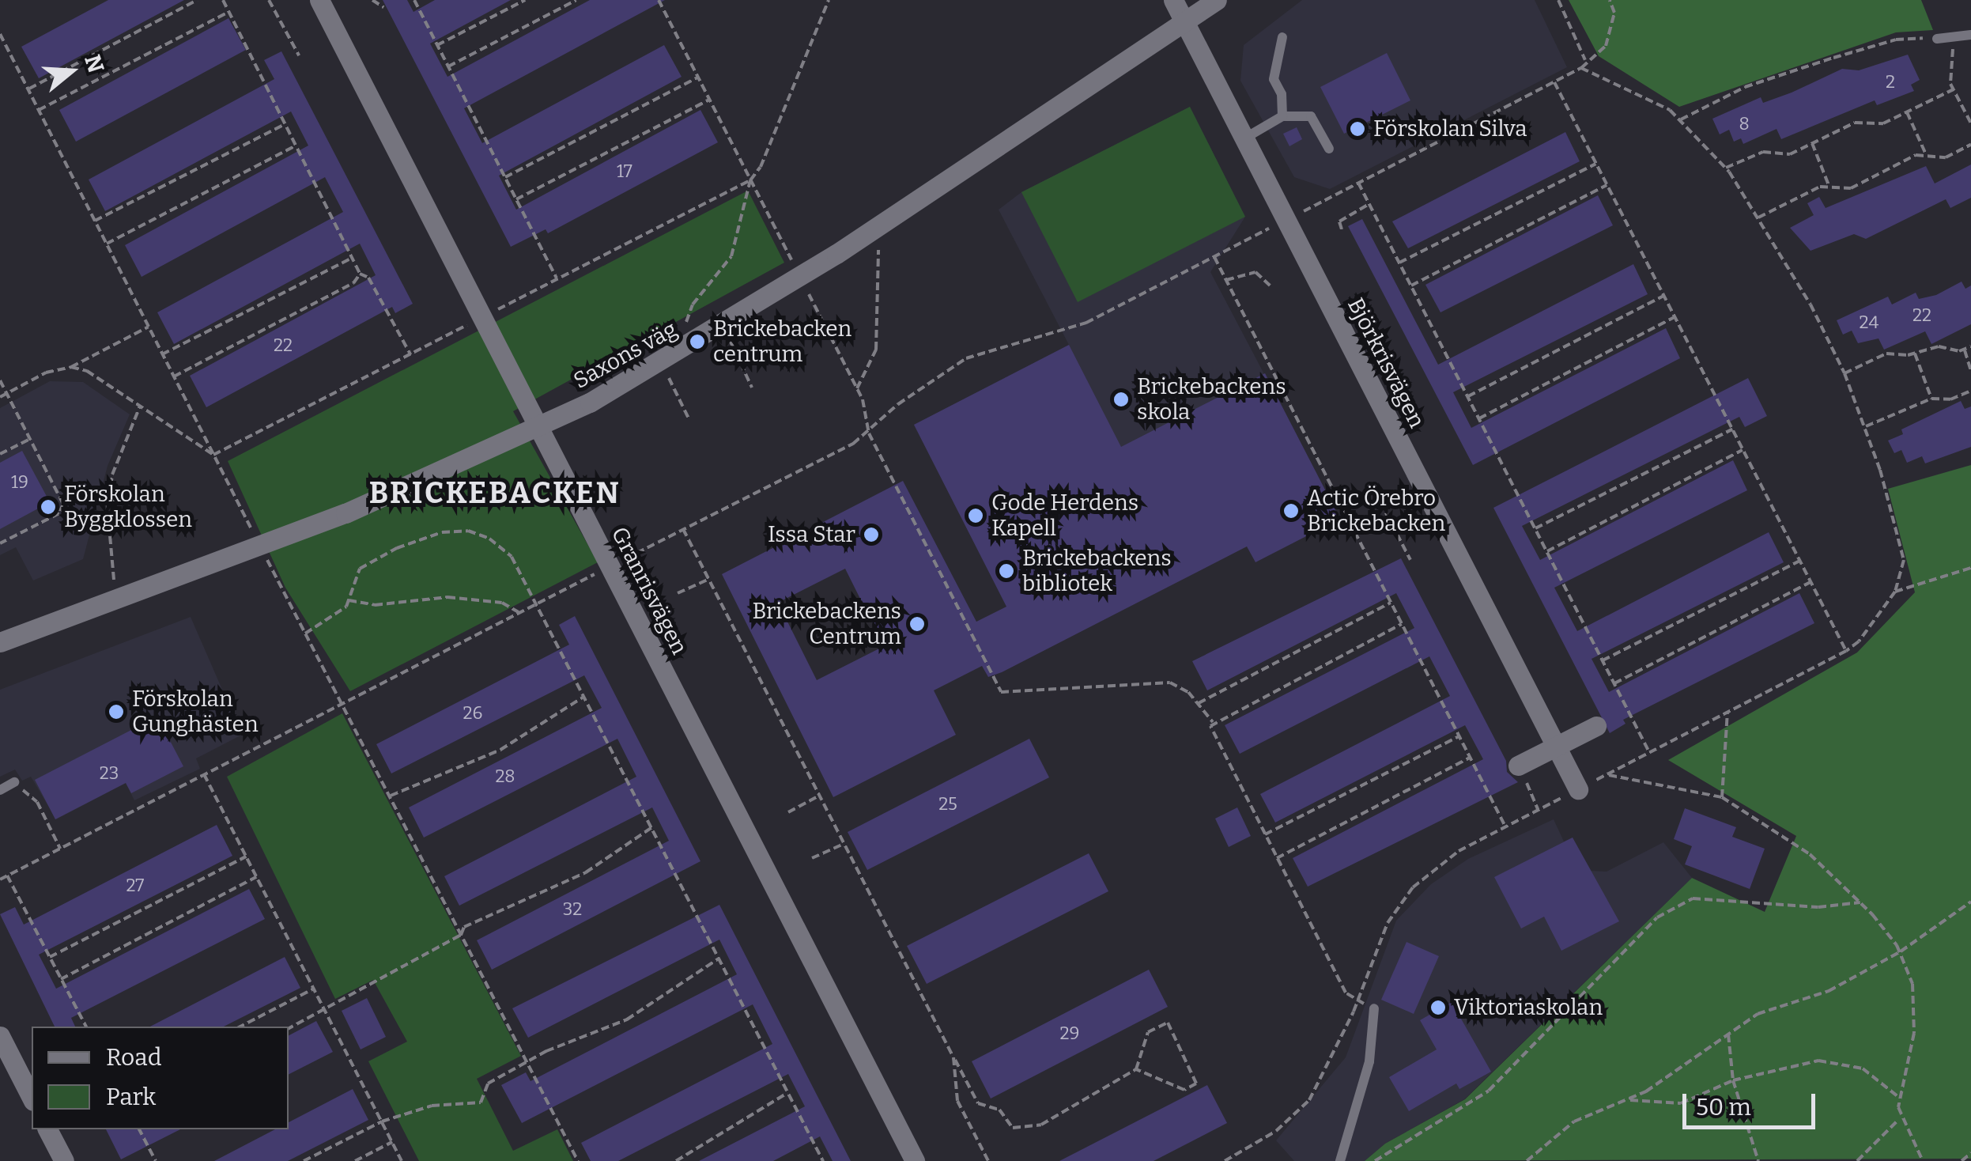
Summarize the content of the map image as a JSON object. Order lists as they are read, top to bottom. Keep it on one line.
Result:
{"streets":{"street":["Saxons väg","Björkrisvägen","Granrisvägen"]},"crossings":[["Saxons väg","Björkrisvägen"],["Saxons väg","Granrisvägen"]],"districts":["BRICKEBACKEN"],"places":["Förskolan Silva","Brickebacken centrum","Brickebackens skola","Förskolan Byggklossen","Actic Örebro Brickebacken","Gode Herdens Kapell","Issa Star","Brickebackens bibliotek","Brickebackens Centrum","Förskolan Gunghästen","Viktoriaskolan"],"house_numbers":["2","8","17","22","24","22","19","26","23","28","25","27","32","29"],"legend":["Road","Park"],"scale_bar":"50 m","north":"right"}
